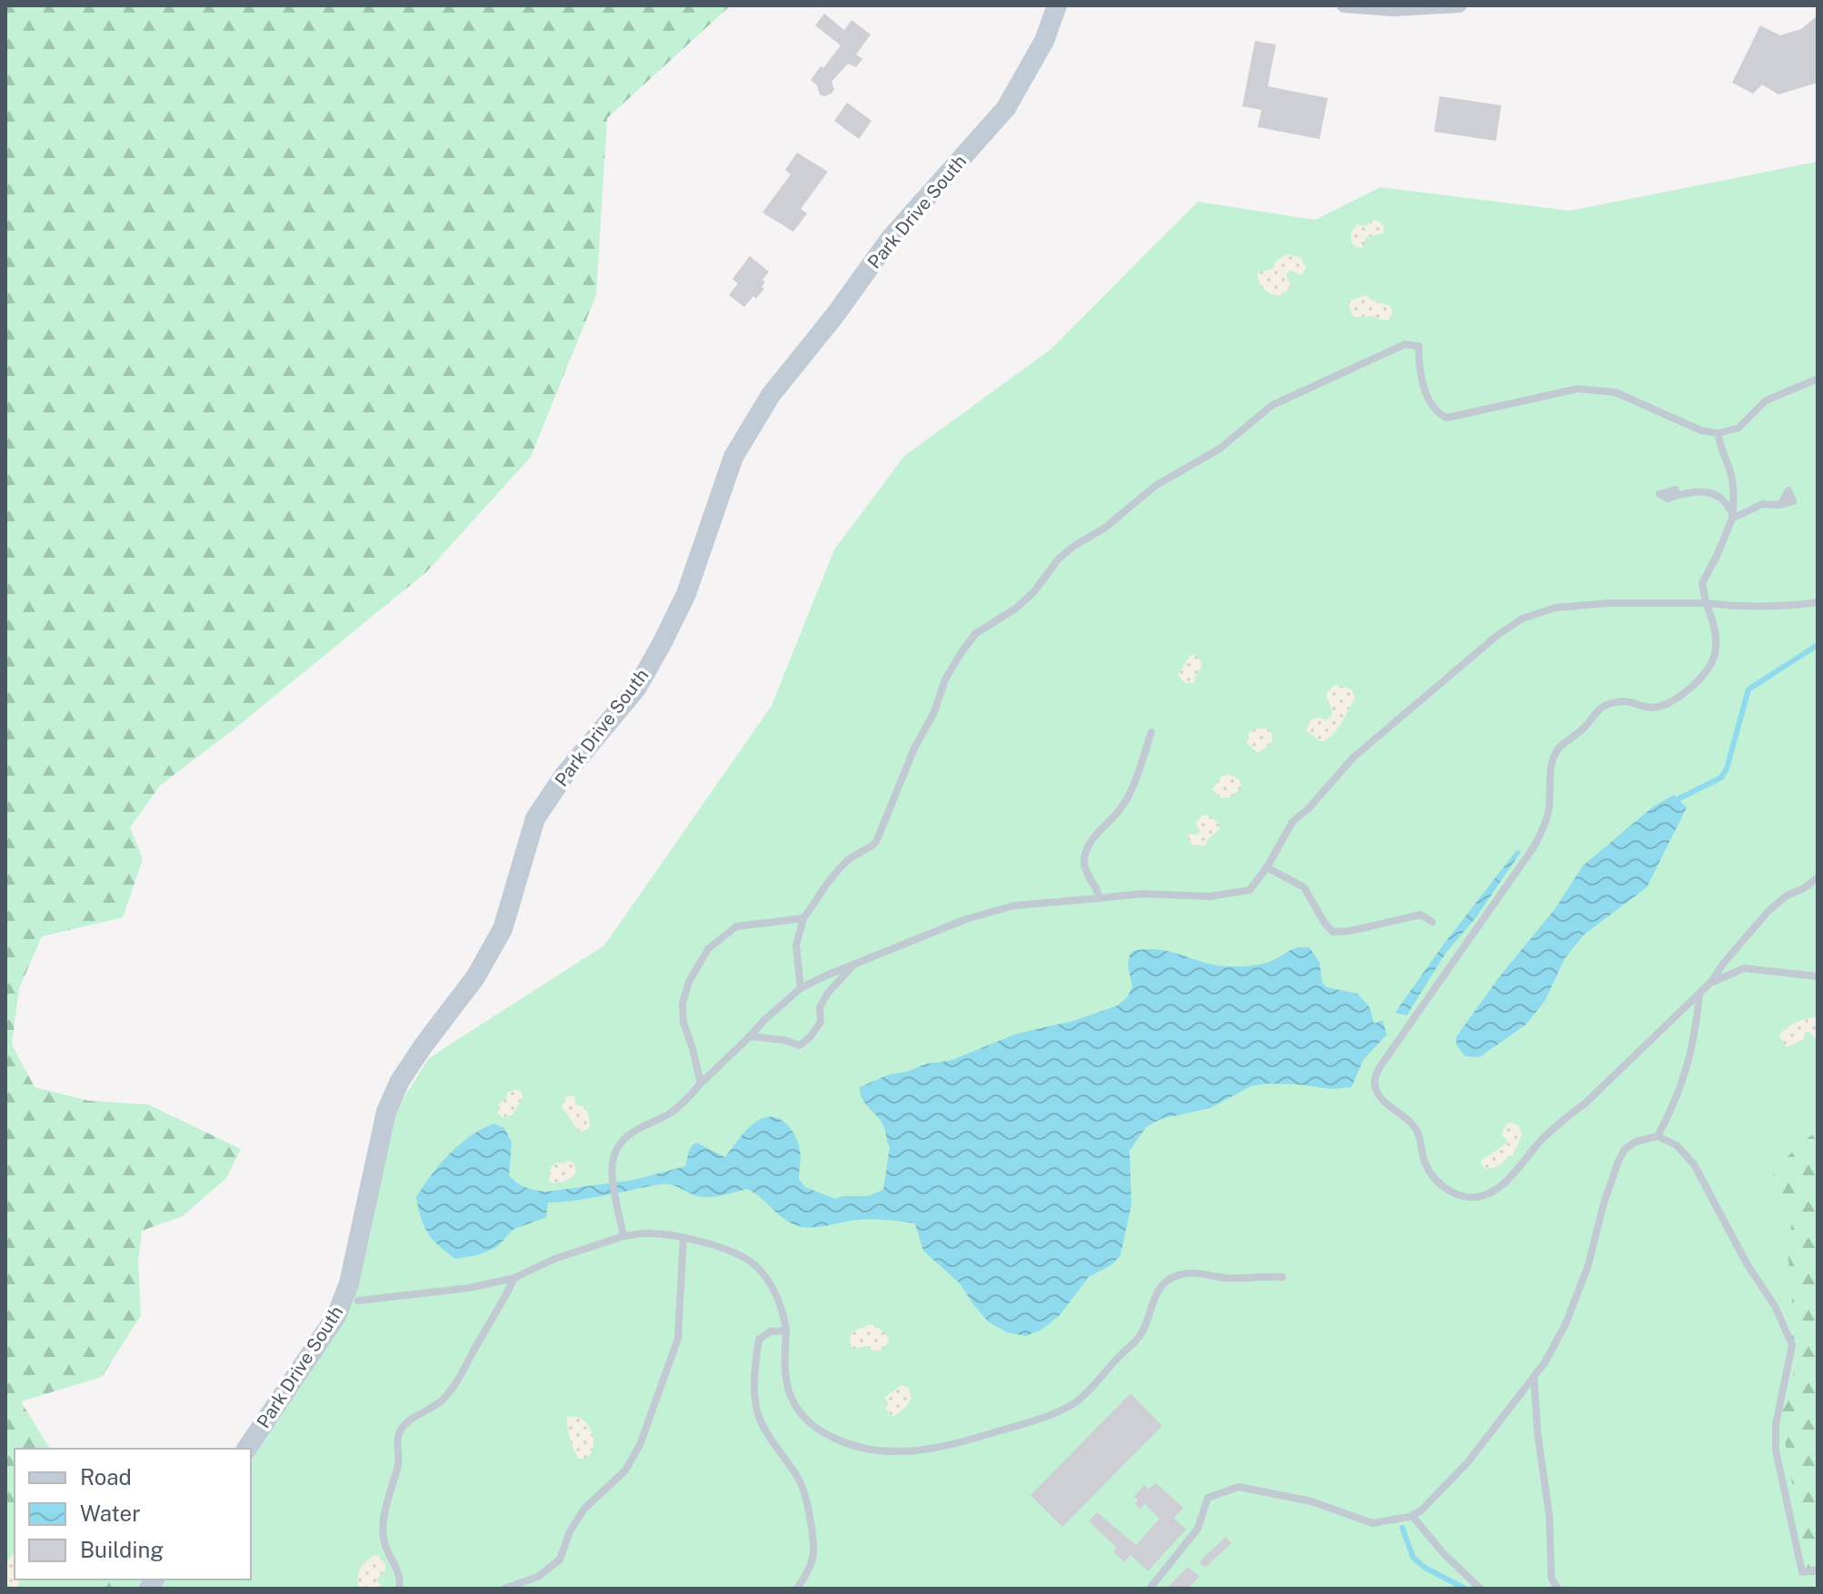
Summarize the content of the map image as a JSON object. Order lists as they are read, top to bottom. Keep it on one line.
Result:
{"streets":{"street":["Park Drive South"]},"legend":["Road","Water","Building"]}
